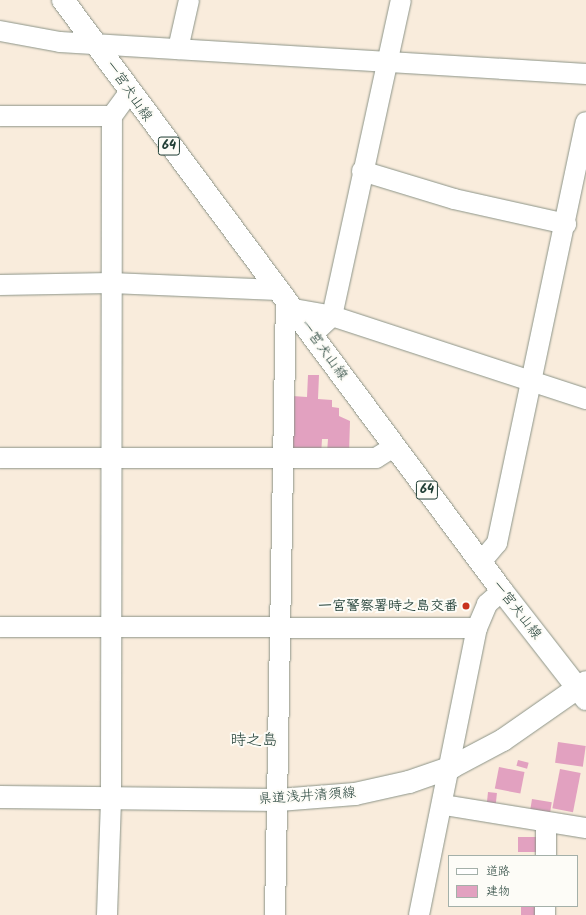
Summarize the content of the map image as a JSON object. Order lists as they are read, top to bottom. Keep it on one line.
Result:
{"streets":{"main road":["一宮犬山線","64","県道浅井清須線"]},"crossings":[["一宮犬山線","県道浅井清須線"]],"districts":["時之島"],"places":["一宮警察署時之島交番"],"legend":["道路","建物"]}
